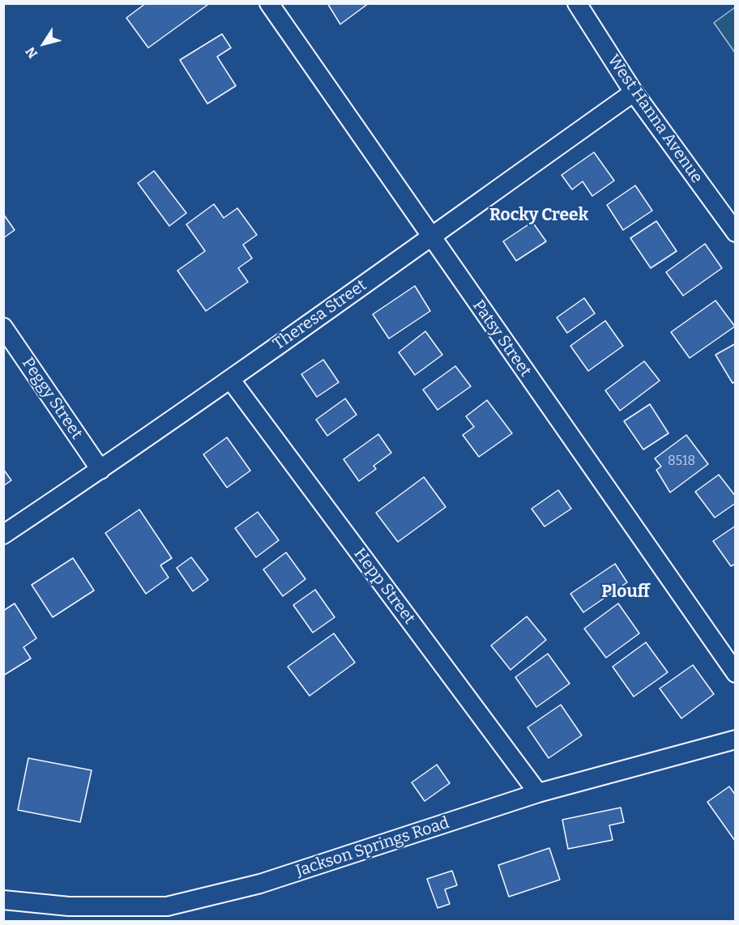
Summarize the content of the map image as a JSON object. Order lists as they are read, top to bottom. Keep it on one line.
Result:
{"streets":{"street":["West Hanna Avenue","Theresa Street","Patsy Street","Peggy Street","Hepp Street","Jackson Springs Road"]},"crossings":[["West Hanna Avenue","Theresa Street"],["Theresa Street","Patsy Street"],["Theresa Street","Peggy Street"],["Theresa Street","Hepp Street"],["Hepp Street","Jackson Springs Road"]],"districts":["Rocky Creek","Plouff"],"house_numbers":["8518"],"north":"bottom left"}
